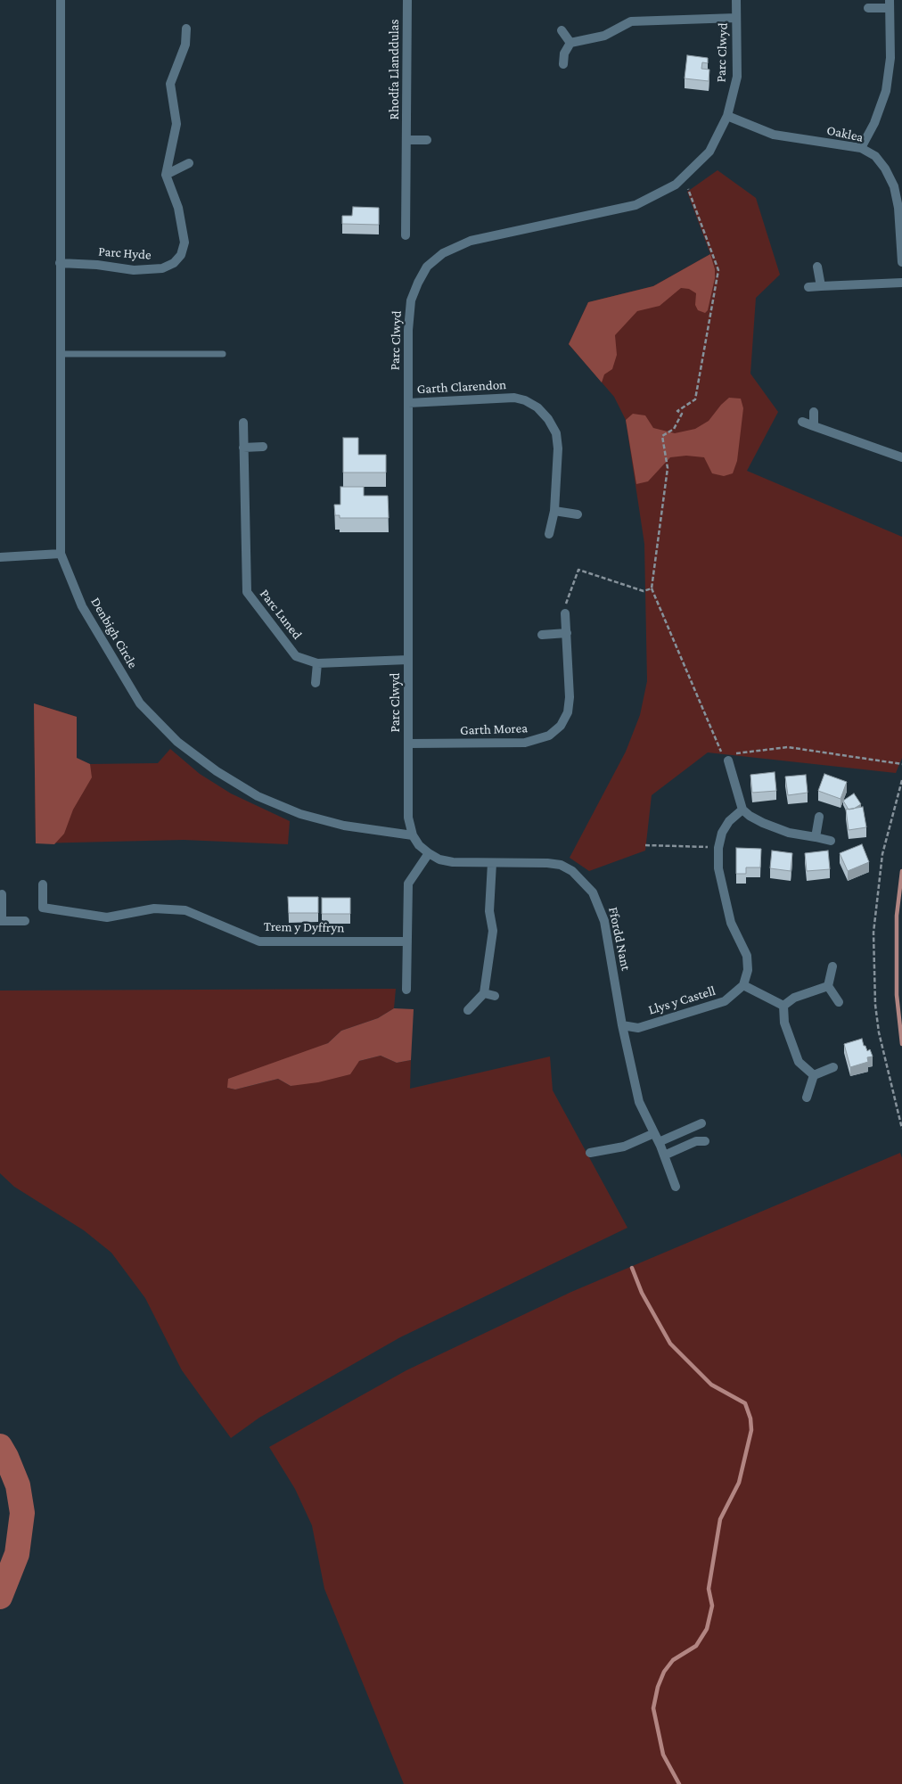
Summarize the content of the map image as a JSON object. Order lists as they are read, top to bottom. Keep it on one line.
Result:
{"streets":{"street":["Parc Clwyd","Rhodfa Llanddulas","Oaklea","Parc Hyde","Garth Clarendon","Parc Luned","Denbigh Circle","Garth Morea","Trem y Dyffryn","Ffordd Nant","Llys y Castell"]},"crossings":[["Parc Clwyd","Oaklea"],["Parc Clwyd","Garth Clarendon"],["Parc Clwyd","Parc Luned"],["Parc Clwyd","Denbigh Circle"],["Parc Clwyd","Garth Morea"],["Parc Clwyd","Ffordd Nant"],["Parc Hyde","Denbigh Circle"],["Denbigh Circle","Ffordd Nant"],["Ffordd Nant","Llys y Castell"]]}
